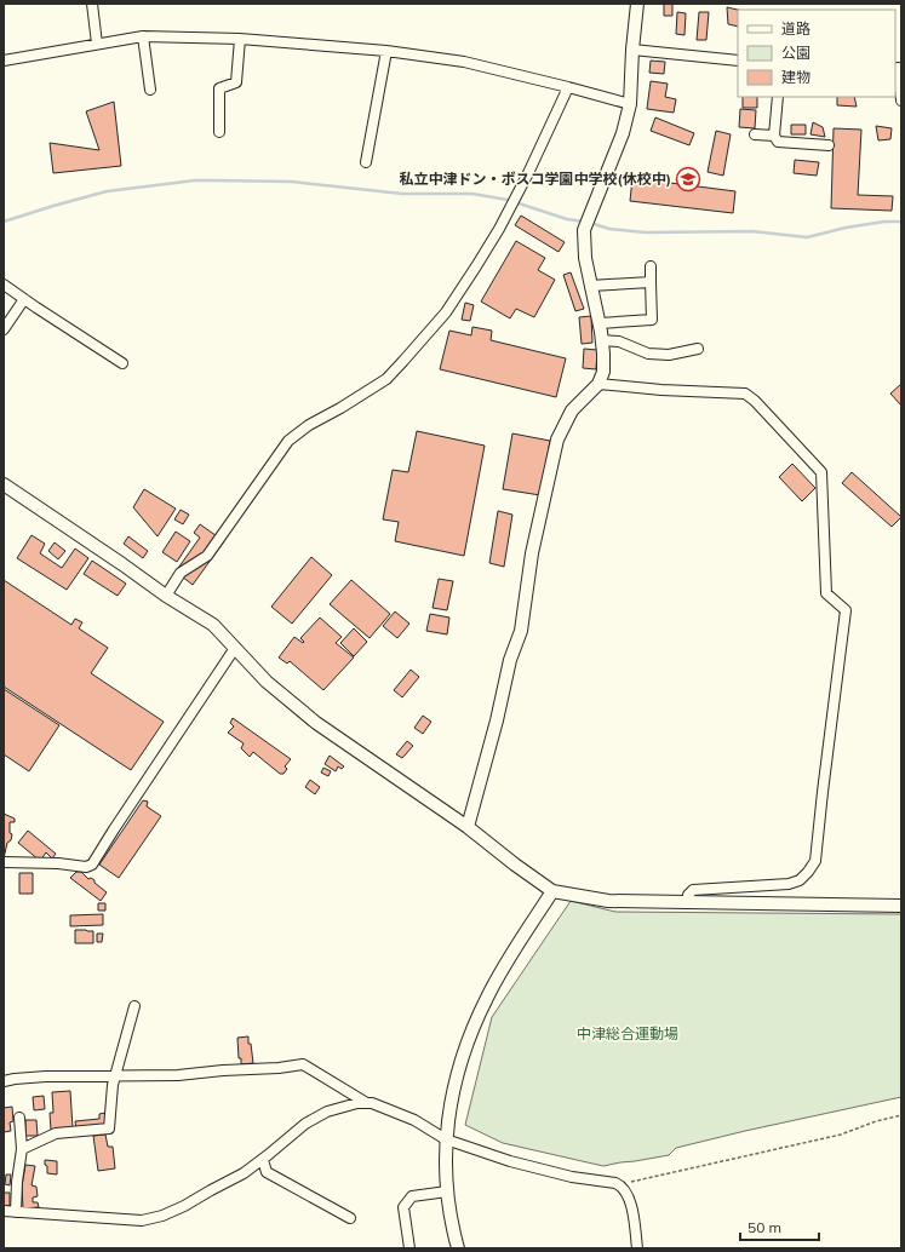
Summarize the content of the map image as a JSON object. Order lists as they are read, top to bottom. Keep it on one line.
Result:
{"parks":["中津総合運動場"],"places":{"school or university":["私立中津ドン・ボスコ学園中学校(休校中)"]},"legend":["道路","公園","建物"],"scale_bar":"50 m"}
